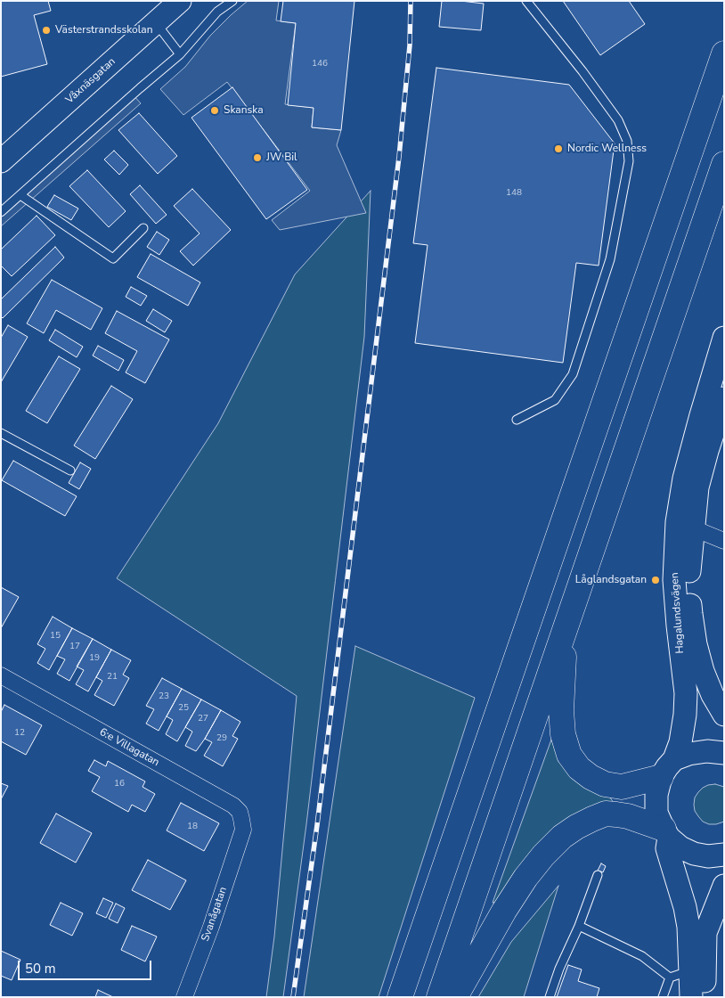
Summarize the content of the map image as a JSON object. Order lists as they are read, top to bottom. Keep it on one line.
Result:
{"streets":{"street":["Våxnäsgatan","Hagalundsvägen","6:e Villagatan","Svanågatan"]},"crossings":[["6:e Villagatan","Svanågatan"]],"places":["Västerstrandsskolan","Skanska","Nordic Wellness","JW Bil","Låglandsgatan"],"house_numbers":["146","148","15","17","19","21","23","25","27","12","29","16","18"],"scale_bar":"50 m"}
